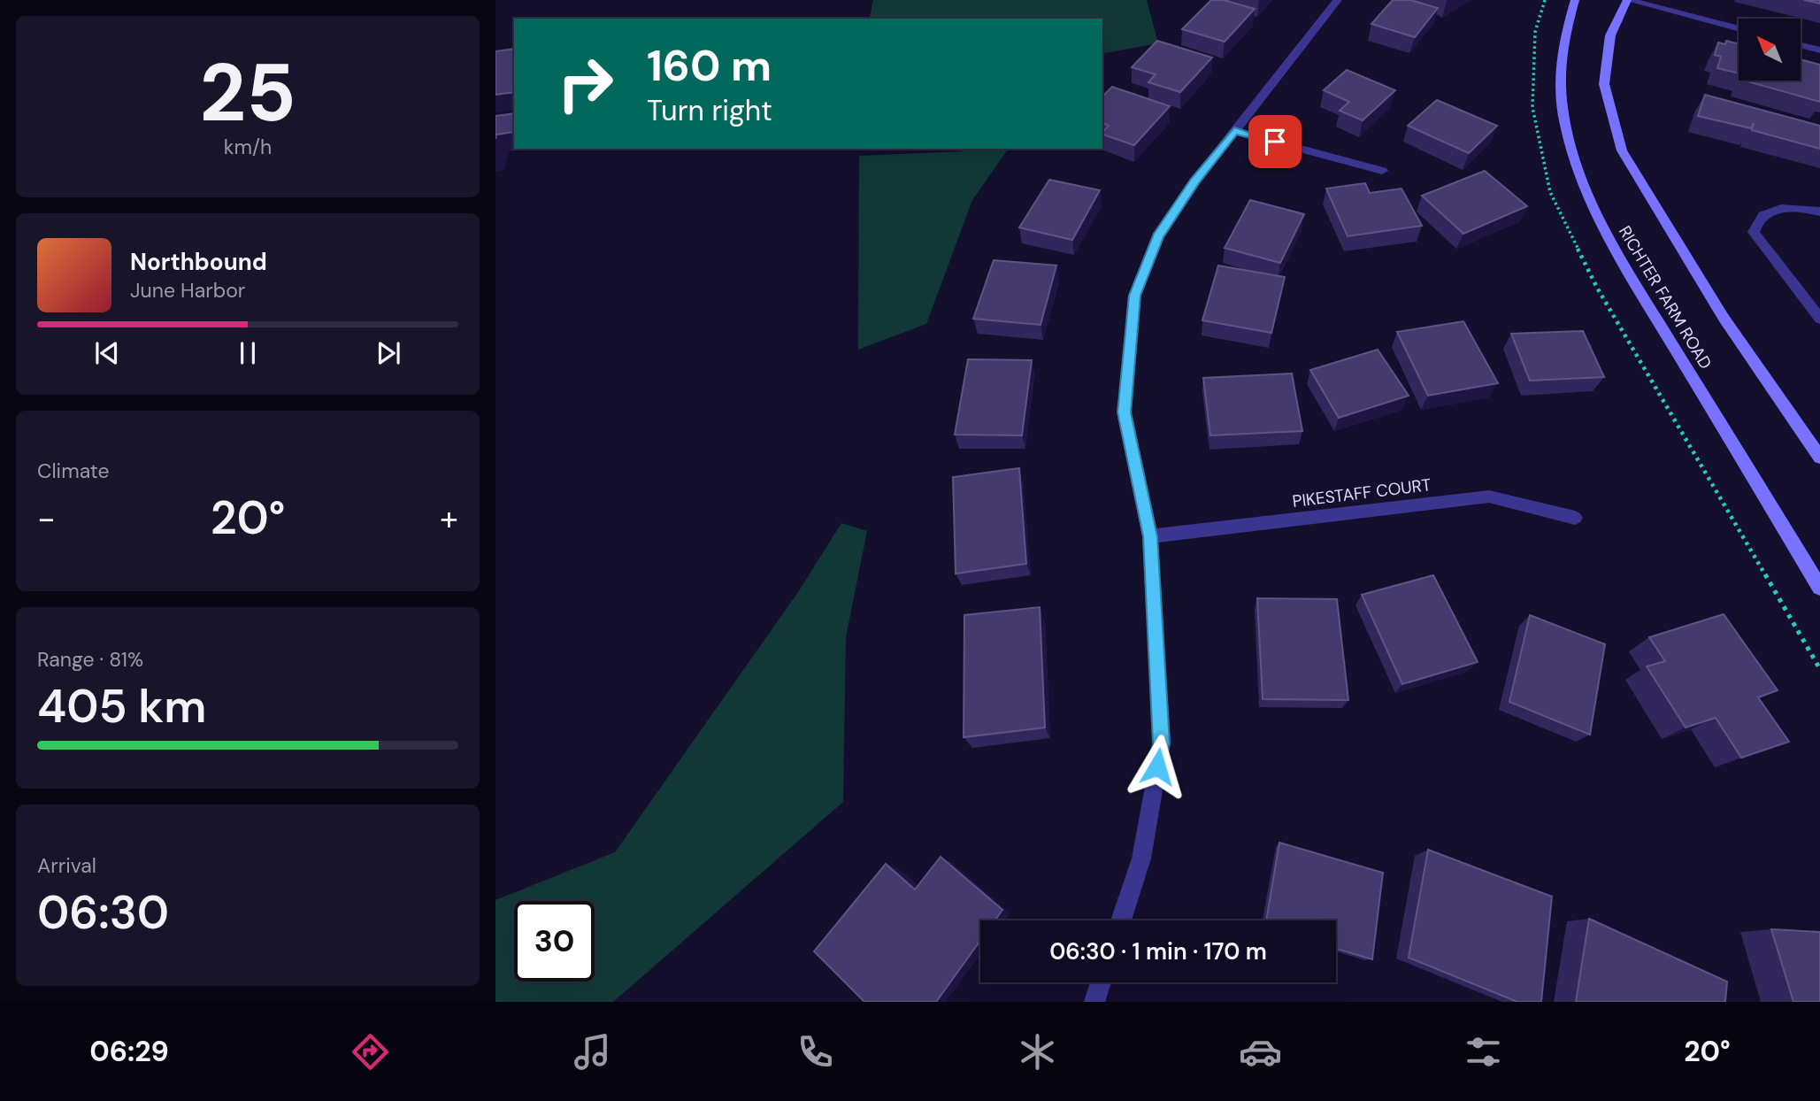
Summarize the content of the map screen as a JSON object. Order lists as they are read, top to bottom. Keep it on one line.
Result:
{"streets":{"main road":["RICHTER FARM ROAD"],"street":["PIKESTAFF COURT"]},"north":"top left","page":{"tile":[["25","km/h"],"Climate",["Range · 81%","405 km"],["Arrival","06:30"]],"turn":["160 m","Turn right"],"song":["Northbound","June Harbor"],"heat":["−","20°","+"],"limit":"30","trip":"06:30 · 1 min · 170 m","tabs":["06:29","20°"]}}
